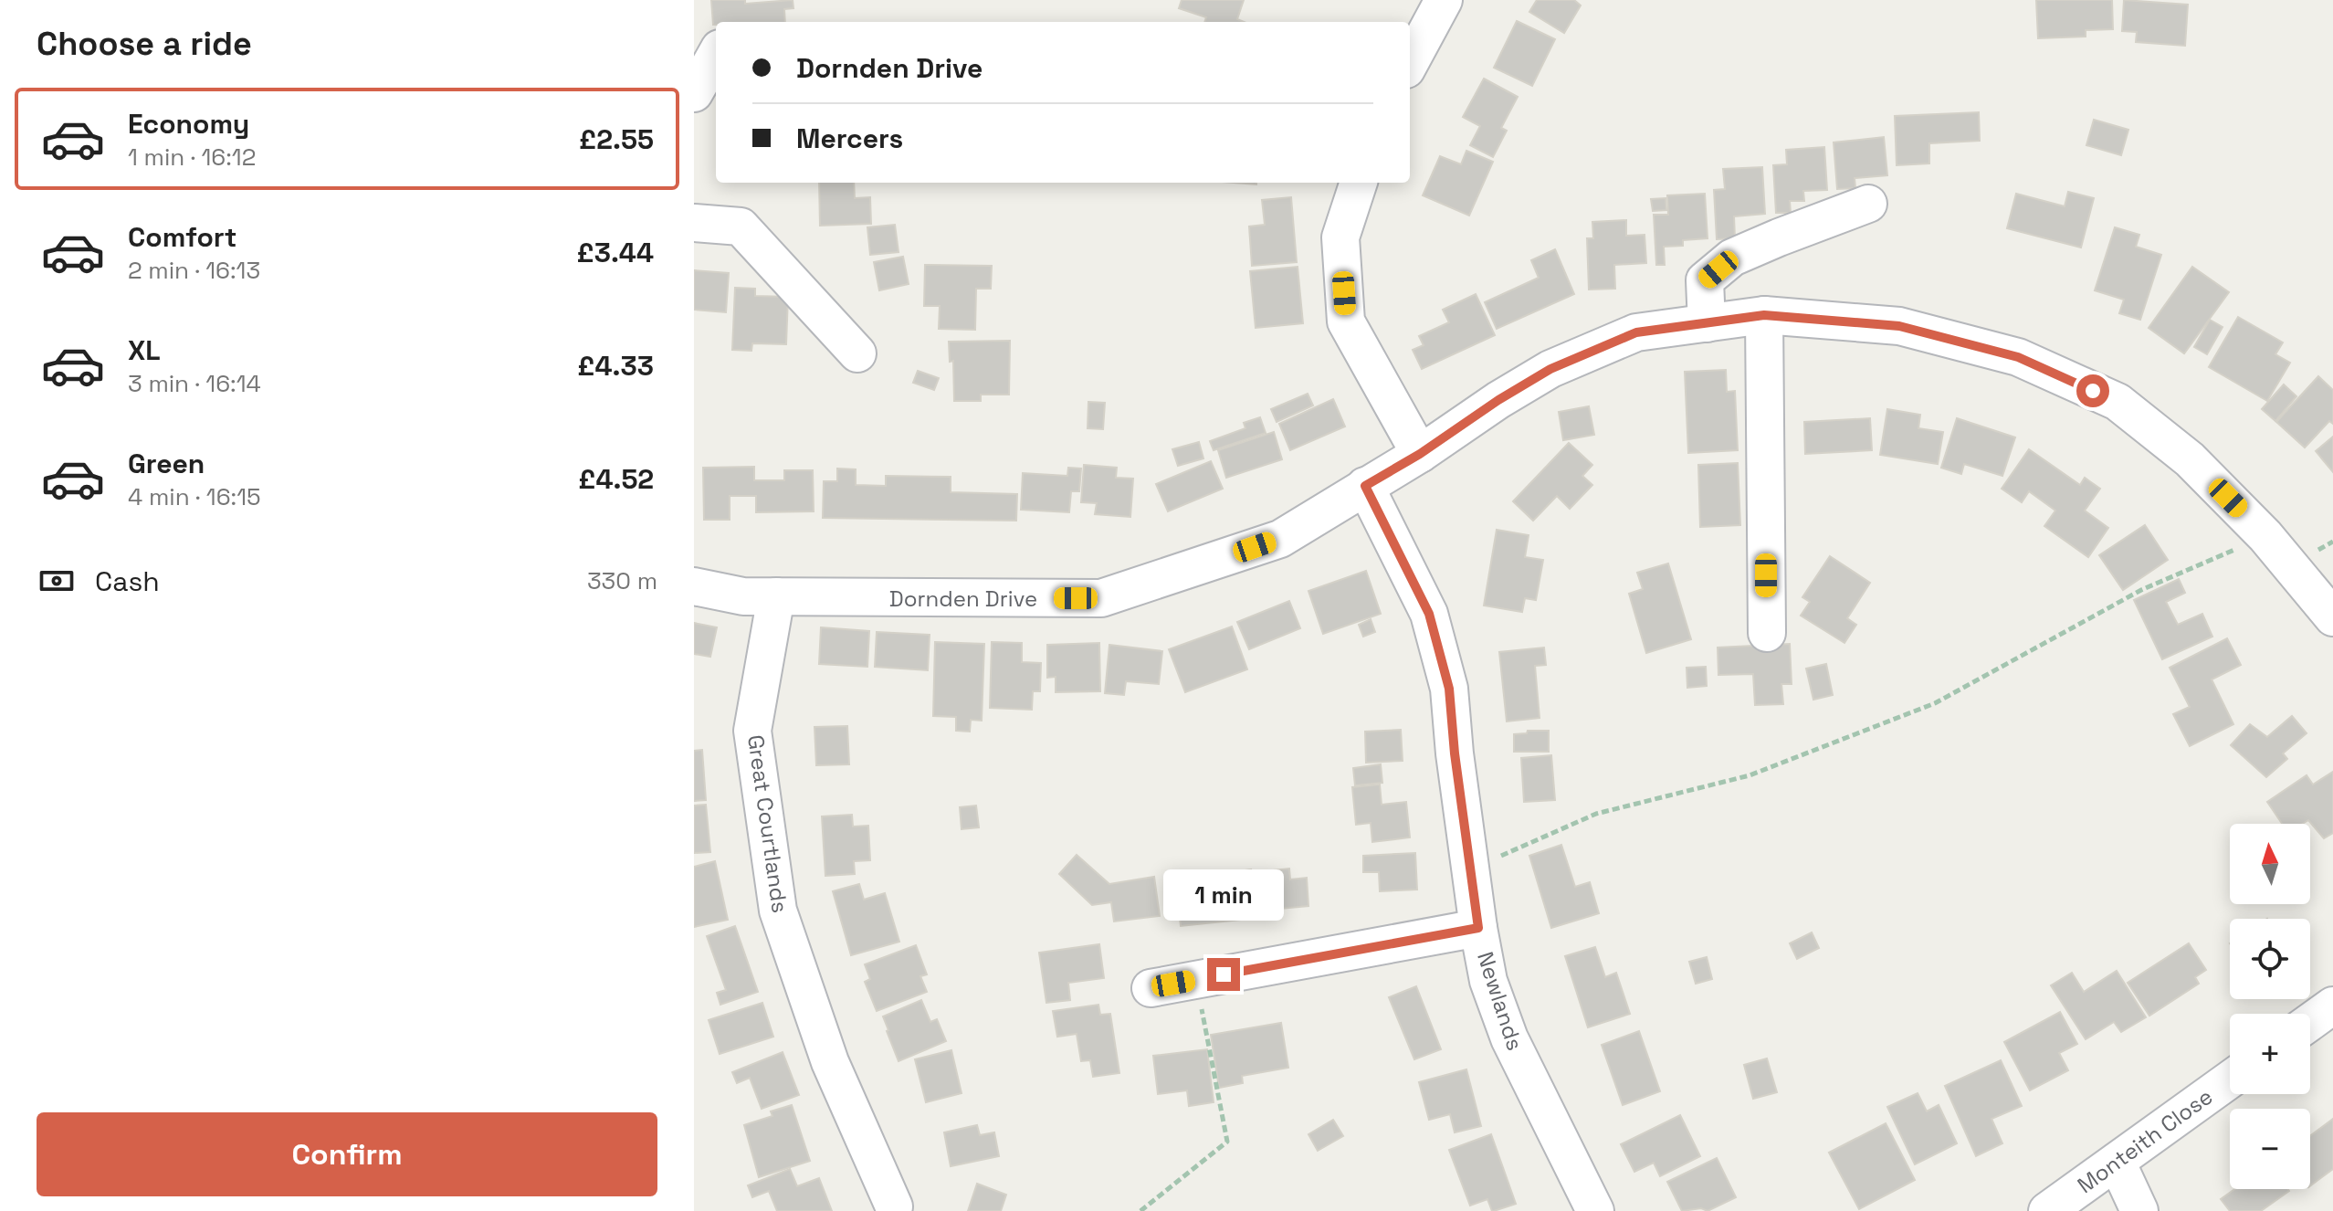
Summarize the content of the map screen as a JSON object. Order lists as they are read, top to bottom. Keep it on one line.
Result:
{"streets":{"street":["Dornden Drive","Great Courtlands","Newlands","Monteith Close"]},"crossings":[["Dornden Drive","Great Courtlands"],["Dornden Drive","Newlands"]],"north":"top","page":{"heading":"Choose a ride","banner":["Dornden Drive","Mercers"],"list":[{"name":"Economy","note":"1 min · 16:12","value":"£2.55"},{"name":"Comfort","note":"2 min · 16:13","value":"£3.44"},{"name":"XL","note":"3 min · 16:14","value":"£4.33"},{"name":"Green","note":"4 min · 16:15","value":"£4.52"}],"pay":["Cash","330 m"],"map_buttons":["+","−"],"bubble":"1 min","buttons":"Confirm"}}
